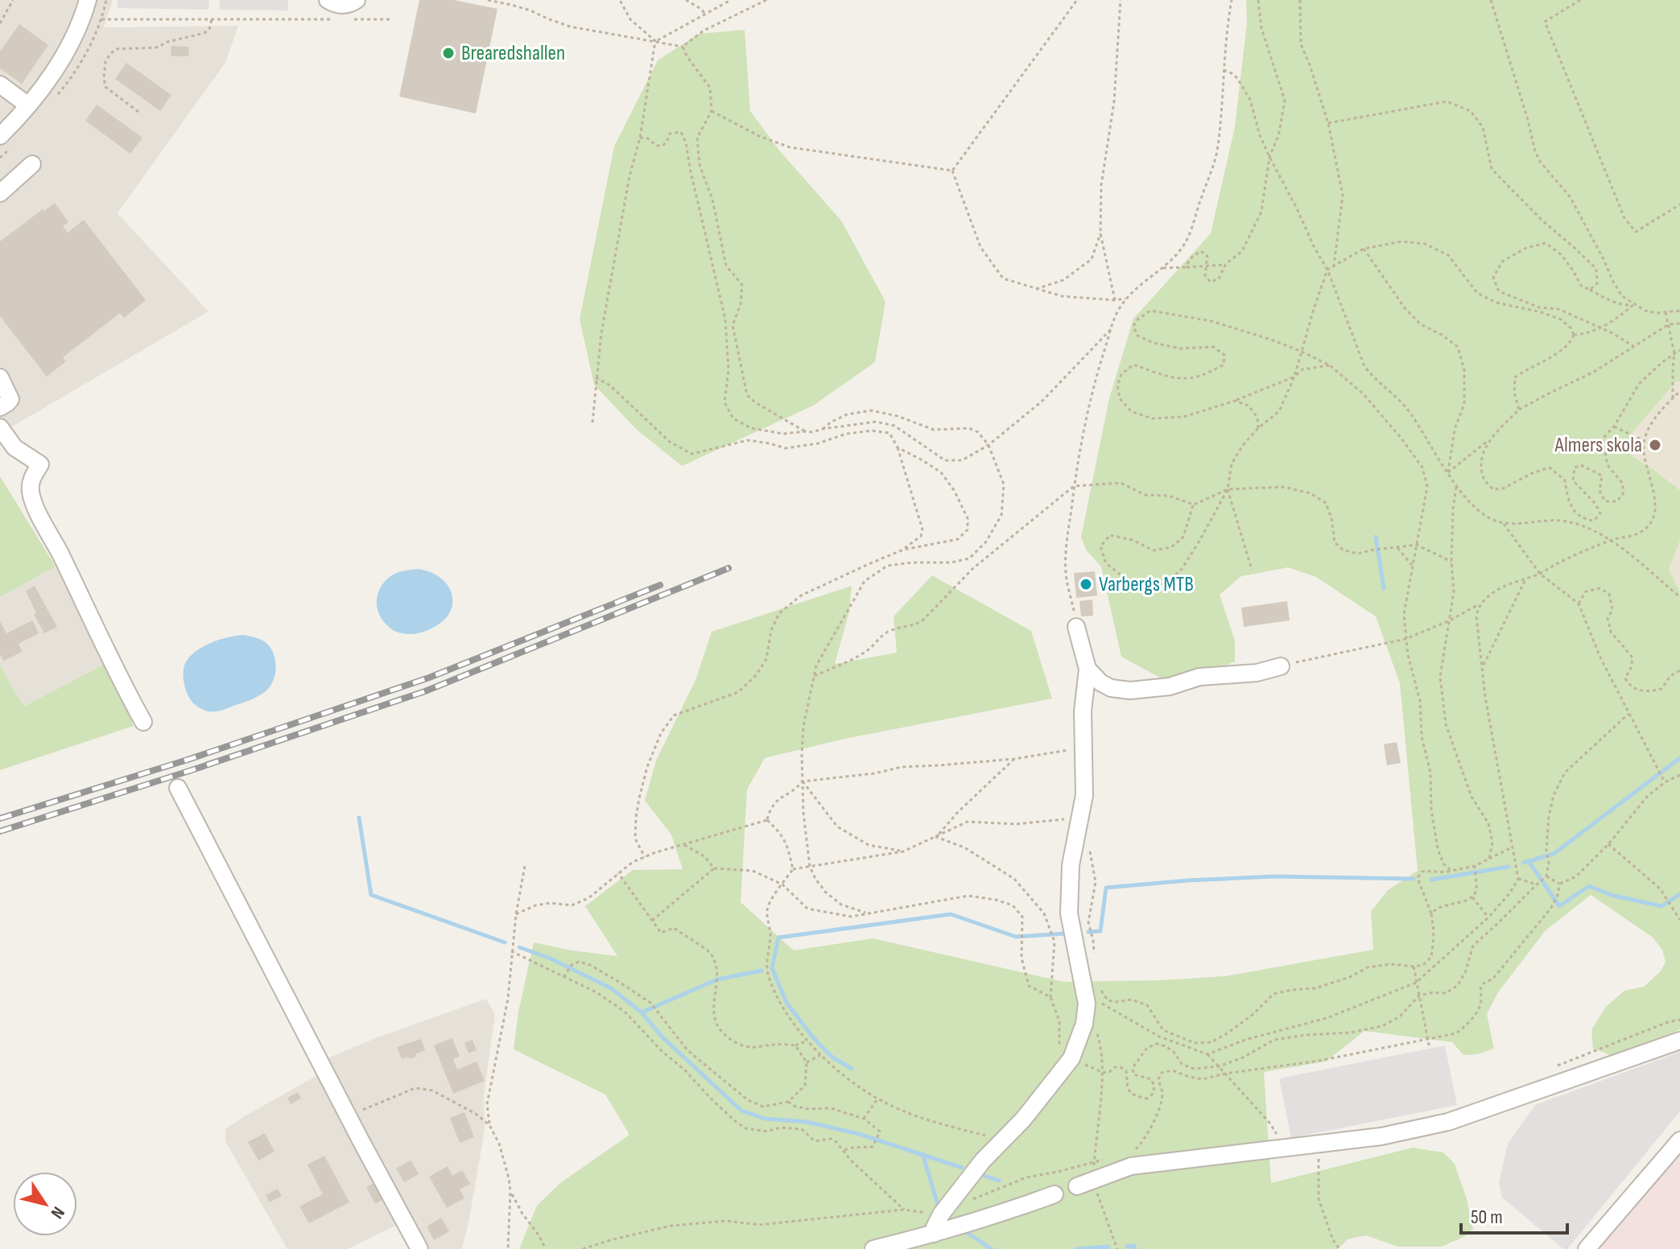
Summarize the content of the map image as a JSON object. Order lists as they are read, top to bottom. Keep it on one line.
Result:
{"places":["Brearedshallen","Almers skola","Varbergs MTB"],"scale_bar":"50 m","north":"bottom right"}
